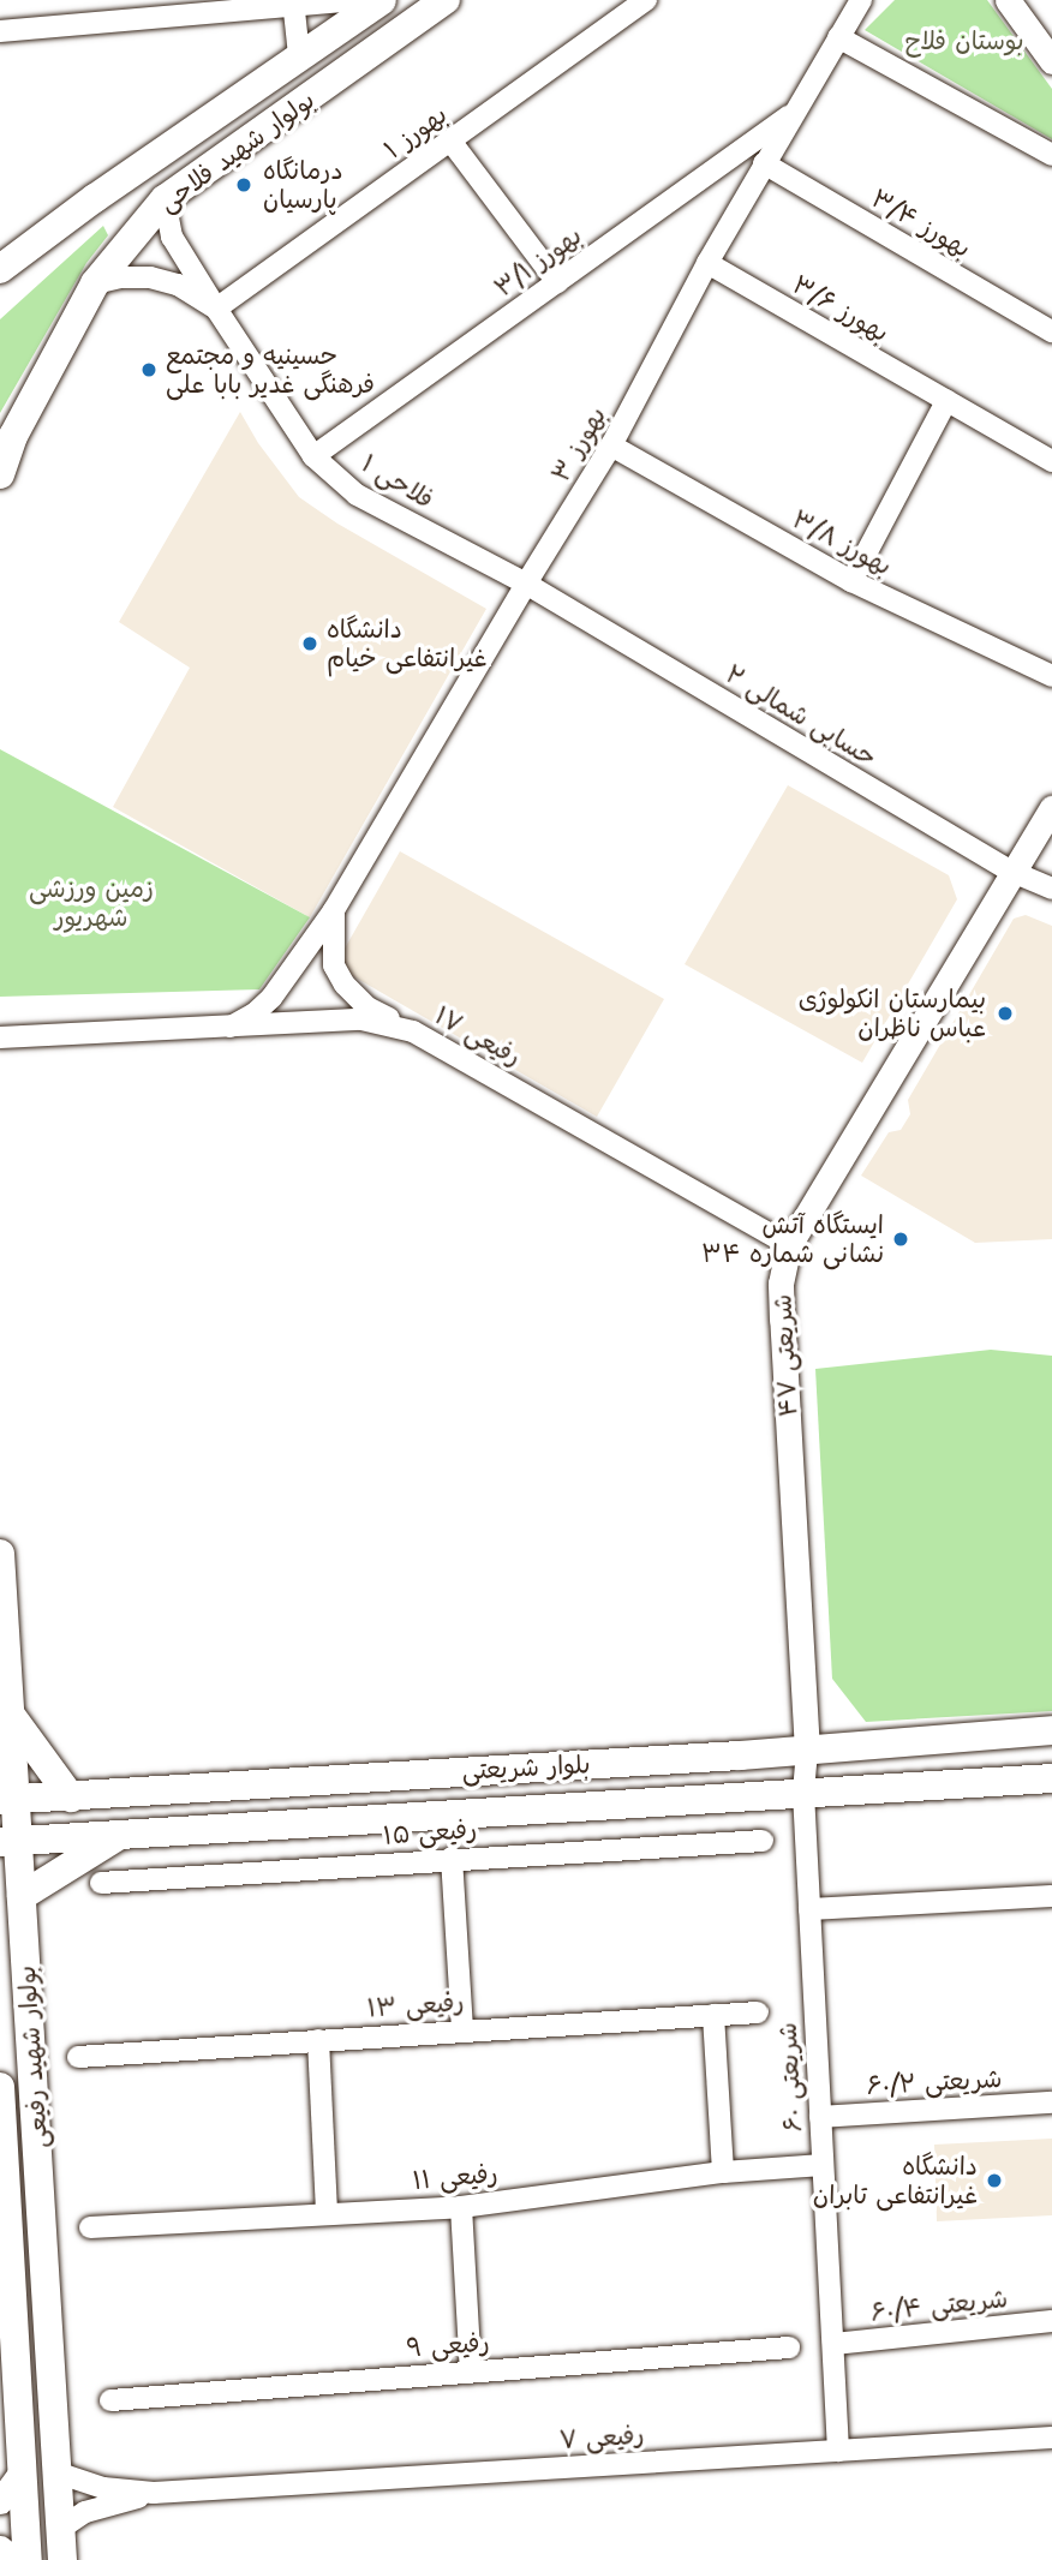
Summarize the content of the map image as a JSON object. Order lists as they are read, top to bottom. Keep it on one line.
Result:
{"streets":{"main road":["بولوار شهید فلاحی","بلوار شریعتی","بولوار شهید رفیعی"],"street":["بهورز ۱","بهورز ۳/۴","بهورز ۳/۱","بهورز ۳/۶","بهورز ۳","فلاحی ۱","بهورز ۳/۸","حسابی شمالی ۲","رفیعی ۱۷","شریعتی ۴۷","رفیعی ۱۵","رفیعی ۱۳","شریعتی ۶۰","شریعتی ۶۰/۲","رفیعی ۱۱","شریعتی ۶۰/۴","رفیعی ۹","رفیعی ۷"]},"crossings":[["بهورز ۱","فلاحی ۱"],["بولوار شهید فلاحی","فلاحی ۱"],["بهورز ۳/۴","بهورز ۳"],["بهورز ۳/۱","بهورز ۳"],["بهورز ۳/۱","فلاحی ۱"],["بهورز ۳/۶","بهورز ۳"],["بهورز ۳","فلاحی ۱"],["بهورز ۳","بهورز ۳/۸"],["بهورز ۳","حسابی شمالی ۲"],["بهورز ۳","رفیعی ۱۷"],["فلاحی ۱","حسابی شمالی ۲"],["حسابی شمالی ۲","شریعتی ۴۷"],["رفیعی ۱۷","شریعتی ۴۷"],["شریعتی ۴۷","بلوار شریعتی"],["شریعتی ۴۷","شریعتی ۶۰"],["بلوار شریعتی","بولوار شهید رفیعی"],["بلوار شریعتی","شریعتی ۶۰"],["شریعتی ۶۰","شریعتی ۶۰/۲"],["شریعتی ۶۰","رفیعی ۱۱"],["شریعتی ۶۰","شریعتی ۶۰/۴"],["شریعتی ۶۰","رفیعی ۷"]],"parks":["بوستان فلاح","زمین ورزشی شهریور"],"places":["درمانگاه پارسیان","جسینیه و مجتمع فرهنگی غدیر بابا علی","دانشگاه غیرانتفاعی خیام","بیمارستان انکولوژی عباس ناظران","ایستگاه آتش نشانی شماره ۳۴","دانشگاه غیرانتفاعی تابران"]}
